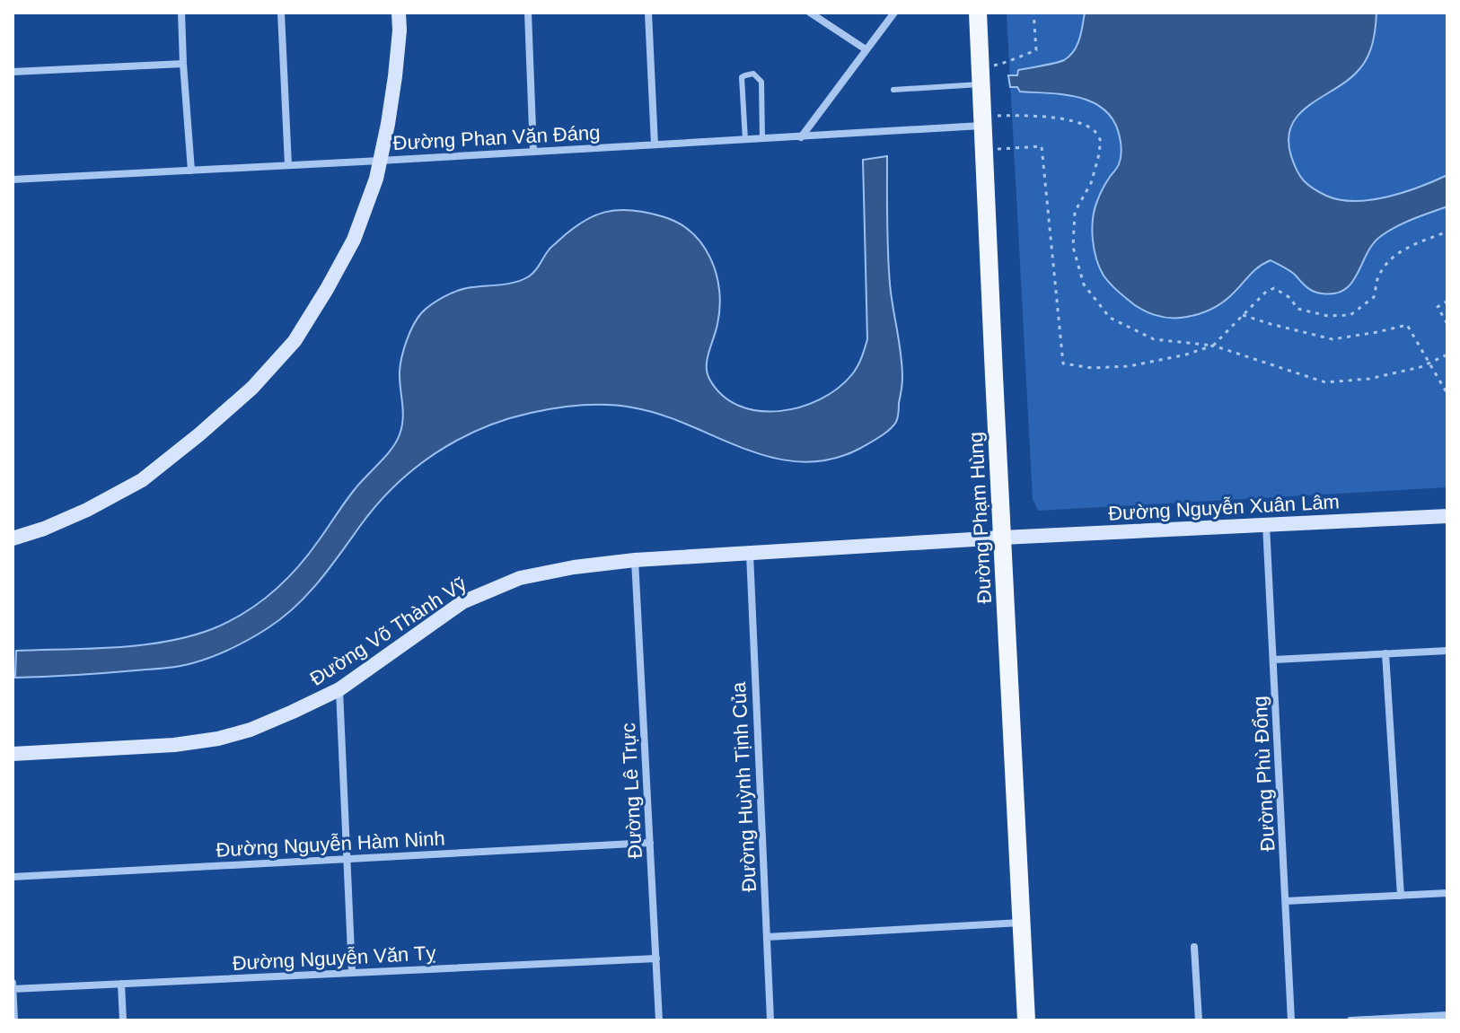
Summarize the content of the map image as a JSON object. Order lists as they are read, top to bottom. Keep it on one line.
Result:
{"streets":{"main road":["Đường Phạm Hùng"],"street":["Đường Phan Văn Đáng","Đường Nguyễn Xuân Lâm","Đường Võ Thành Vỹ","Đường Phù Đổng","Đường Huỳnh Tịnh Của","Đường Lê Trực","Đường Nguyễn Hàm Ninh","Đường Nguyễn Văn Tỵ"]},"crossings":[["Đường Phan Văn Đáng","Đường Phạm Hùng"],["Đường Nguyễn Xuân Lâm","Đường Phạm Hùng"],["Đường Nguyễn Xuân Lâm","Đường Võ Thành Vỹ"],["Đường Nguyễn Xuân Lâm","Đường Phù Đổng"],["Đường Phạm Hùng","Đường Võ Thành Vỹ"],["Đường Võ Thành Vỹ","Đường Huỳnh Tịnh Của"],["Đường Võ Thành Vỹ","Đường Lê Trực"],["Đường Lê Trực","Đường Nguyễn Hàm Ninh"],["Đường Lê Trực","Đường Nguyễn Văn Tỵ"]]}
